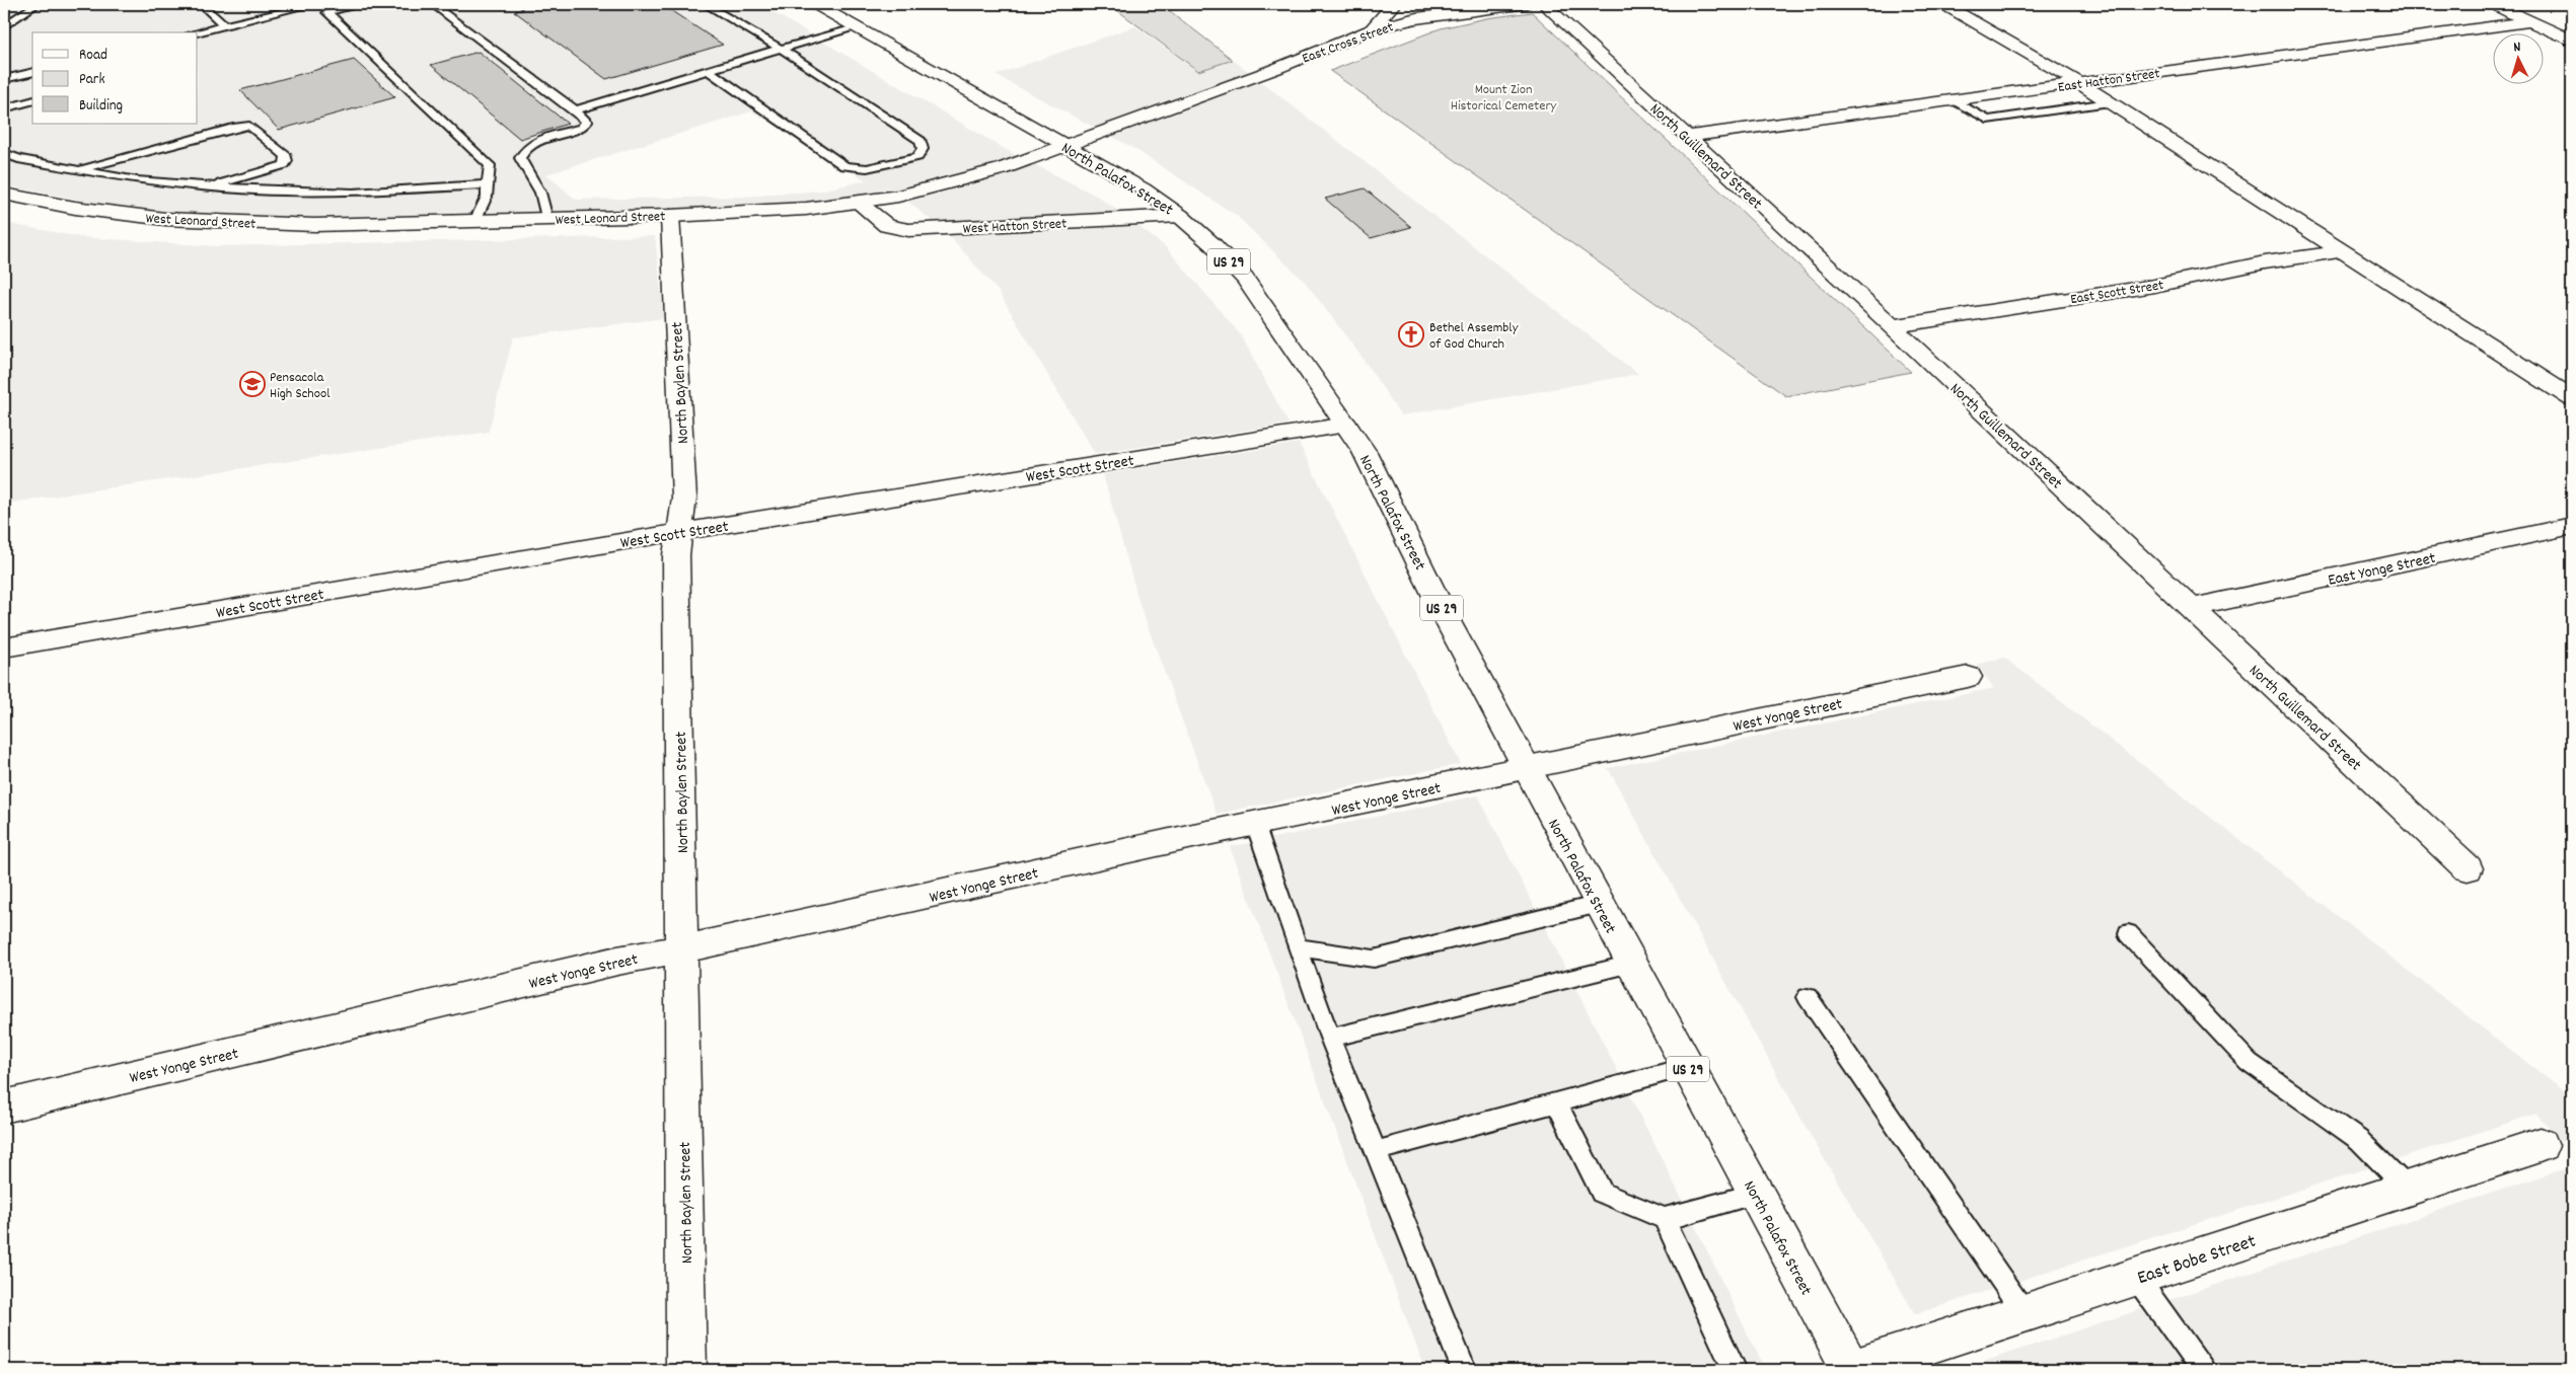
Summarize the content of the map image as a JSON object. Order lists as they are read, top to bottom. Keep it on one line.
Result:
{"streets":{"street":["East Cross Street","East Hatton Street","North Guillemard Street","North Palafox Street","West Leonard Street","West Hatton Street","US 29","East Scott Street","North Baylen Street","West Scott Street","East Yonge Street","West Yonge Street","East Bobe Street"]},"crossings":[["East Cross Street","West Leonard Street"],["East Hatton Street","North Guillemard Street"],["North Guillemard Street","East Scott Street"],["North Guillemard Street","East Yonge Street"],["North Palafox Street","West Leonard Street"],["North Palafox Street","West Hatton Street"],["North Palafox Street","West Scott Street"],["North Palafox Street","West Yonge Street"],["North Palafox Street","East Bobe Street"],["West Leonard Street","West Hatton Street"],["West Leonard Street","North Baylen Street"],["North Baylen Street","West Scott Street"],["North Baylen Street","West Yonge Street"]],"parks":["Mount Zion Historical Cemetery"],"places":{"church":["Bethel Assembly of God Church"],"school or university":["Pensacola High School"]},"legend":["Road","Park","Building"],"north":"top"}
